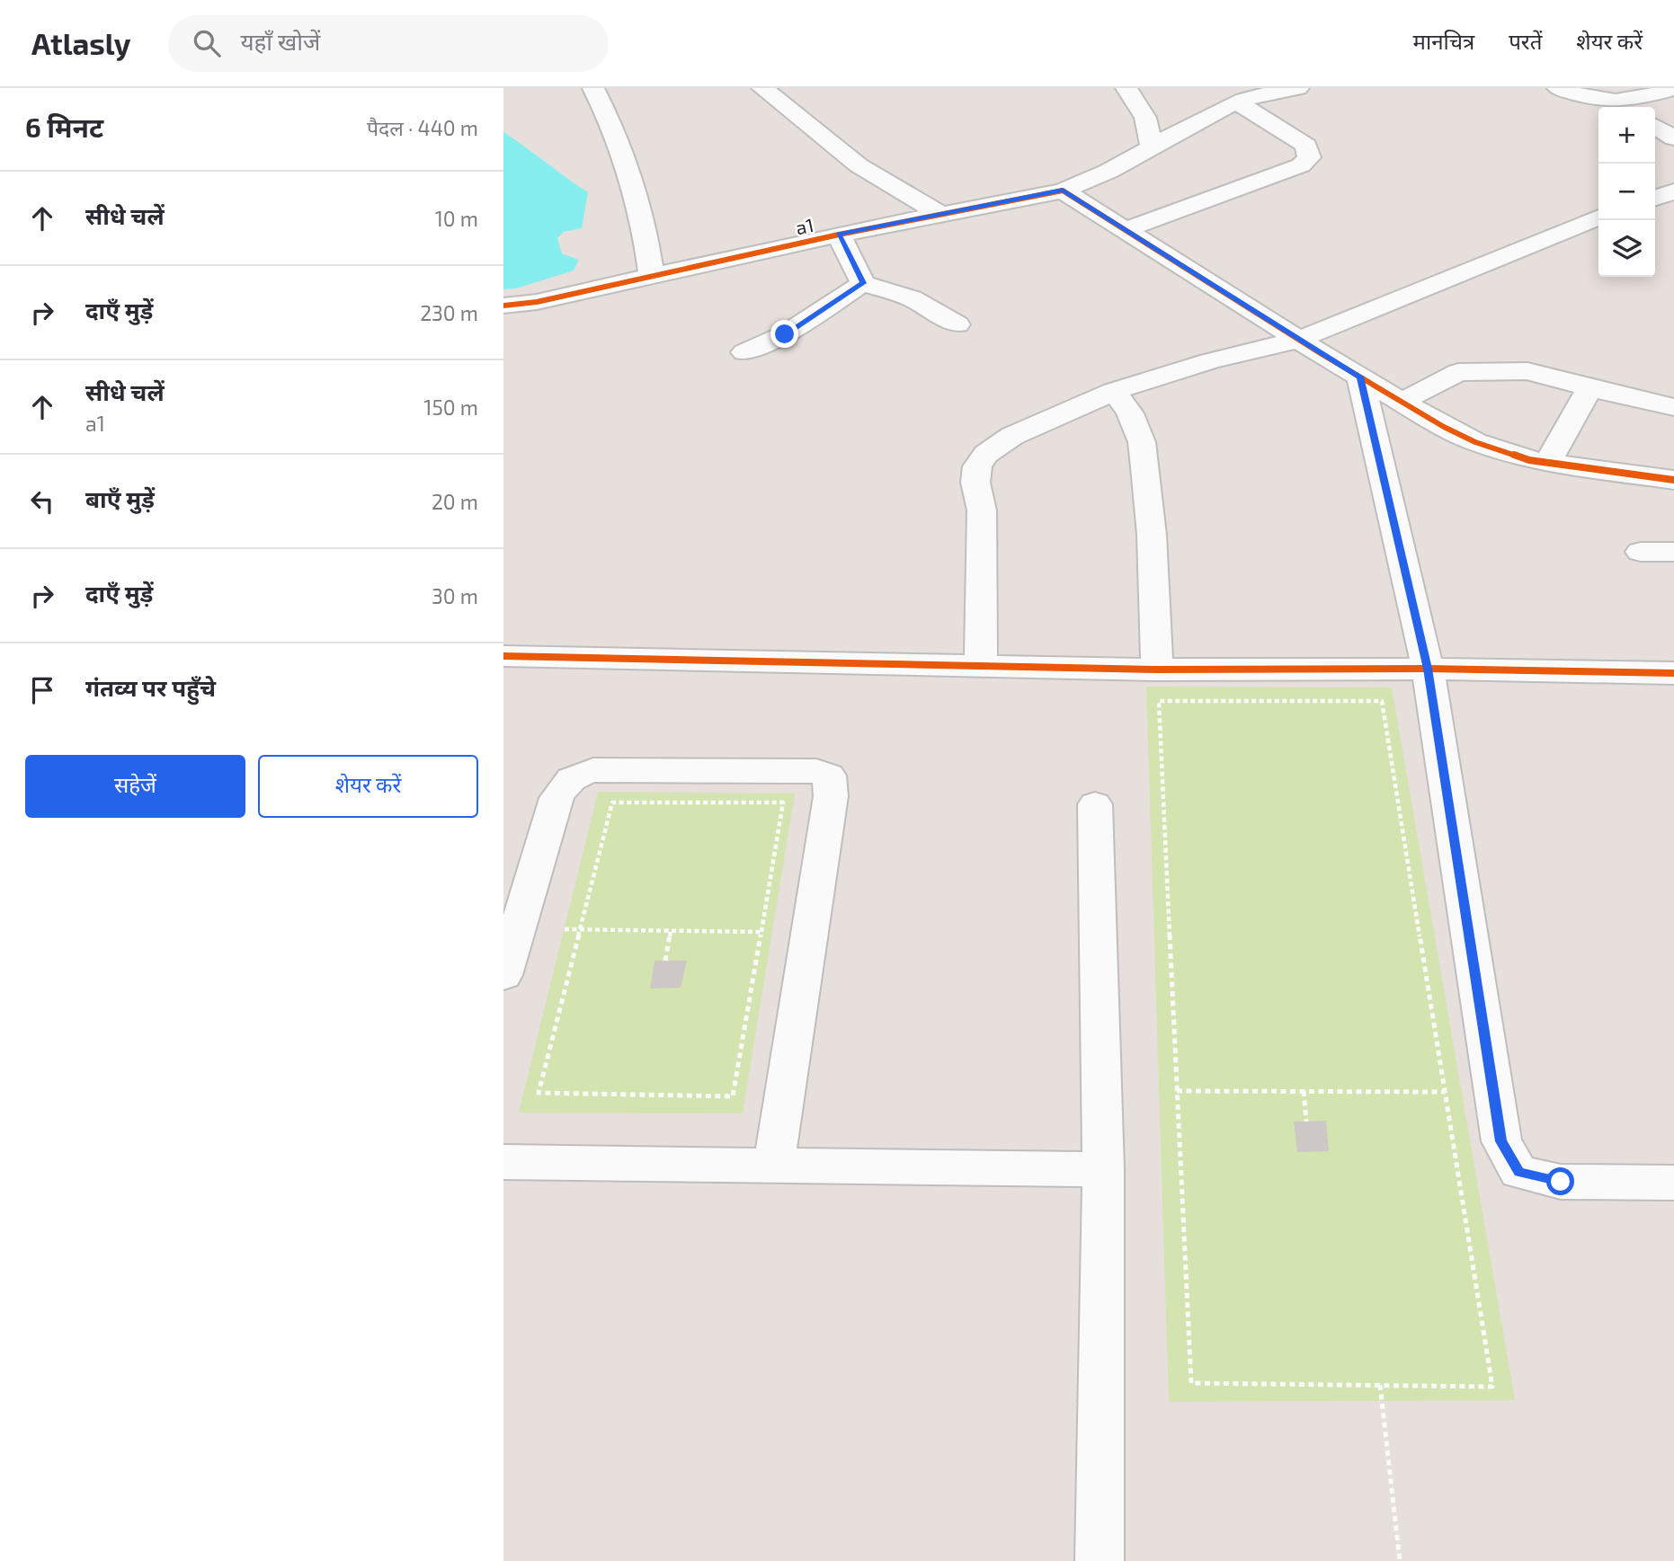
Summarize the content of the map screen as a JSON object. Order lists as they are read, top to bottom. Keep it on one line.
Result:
{"streets":{"street":["a1"]},"page":{"header":"Atlasly","search":"यहाँ खोजें","nav":["मानचित्र","परतें","शेयर करें"],"heading":["6 मिनट","पैदल · 440 m"],"map_buttons":["+","−"],"list":[["सीधे चलें","10 m"],["दाएँ मुड़ें","230 m"],["सीधे चलें","a1","150 m"],["बाएँ मुड़ें","20 m"],["दाएँ मुड़ें","30 m"],"गंतव्य पर पहुँचे"],"buttons":["सहेजें","शेयर करें"]}}
